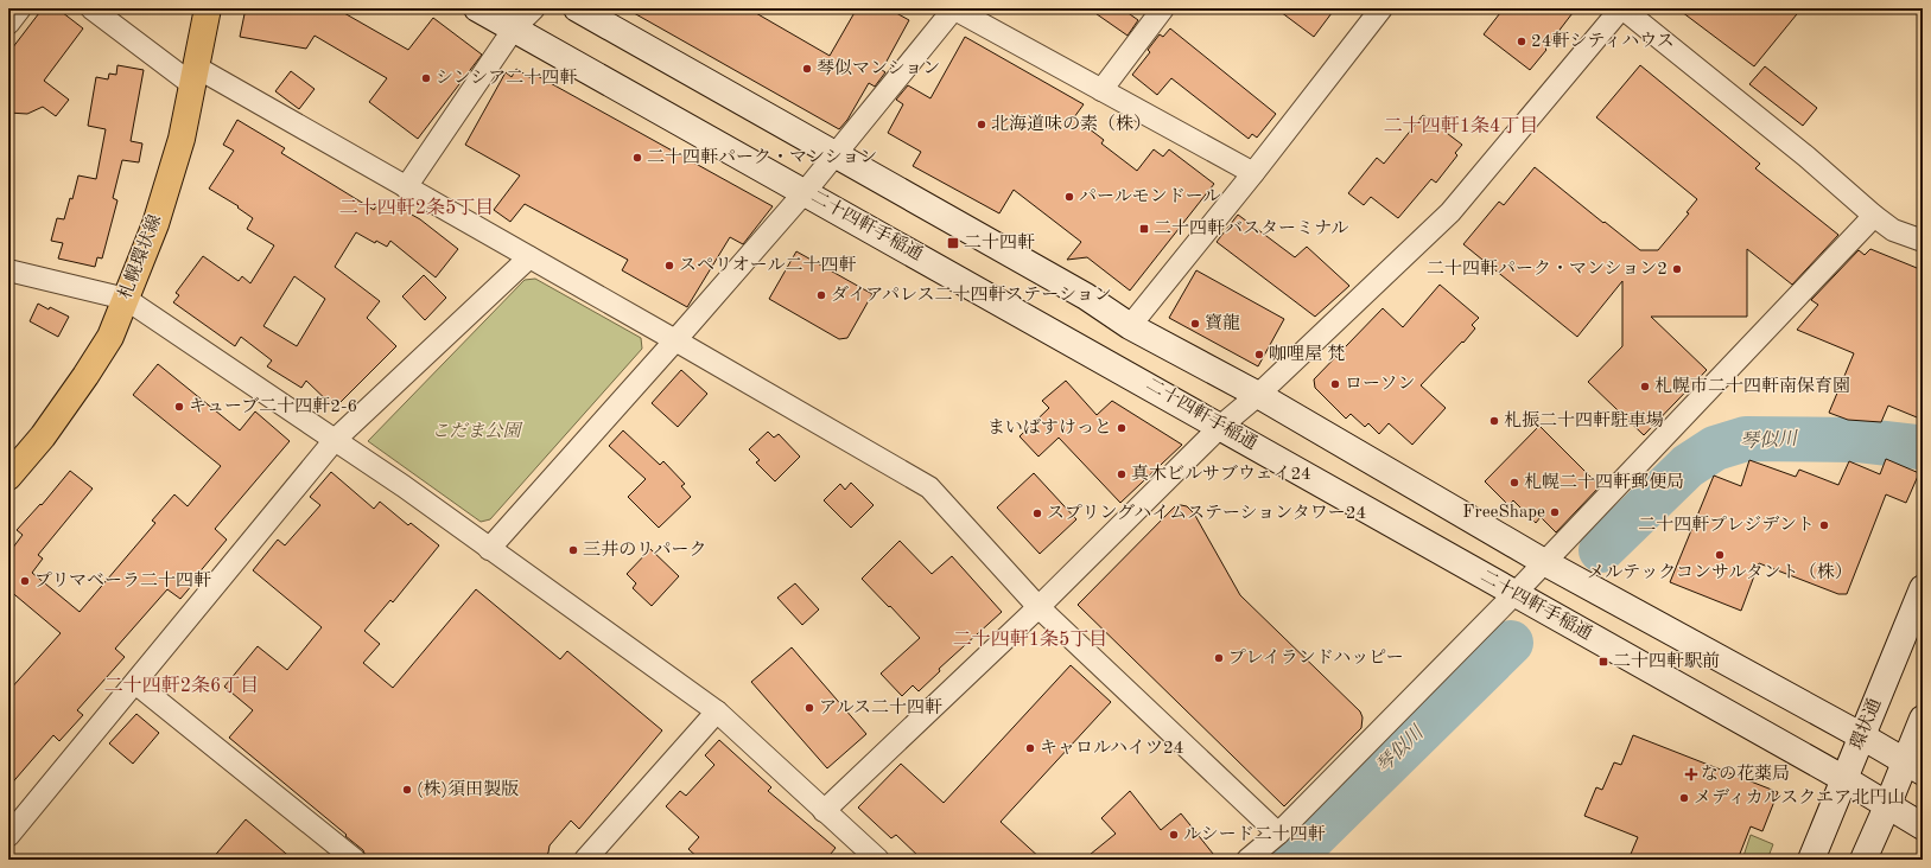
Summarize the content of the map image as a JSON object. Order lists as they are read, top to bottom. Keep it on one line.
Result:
{"streets":{"main road":["札幌環状線"],"street":["二十四軒手稲通","環状通"]},"crossings":[["二十四軒手稲通","環状通"]],"districts":["二十四軒1条4丁目","二十四軒2条5丁目","二十四軒1条5丁目","二十四軒2条6丁目"],"water":["琴似川"],"parks":["こだま公園"],"places":{"other":["24軒シティハウス","琴似マンション","シンシア二十四軒","北海道味の素（株）","二十四軒パーク・マンション","パールモンドール","スペリオール二十四軒","二十四軒パーク・マンション2","ダイアパレス二十四軒ステーション","寶龍","咖哩屋 梵","ローソン","札幌市二十四軒南保育園","キューブ二十四軒2-6","札振二十四軒駐車場","まいばすけっと","真木ビルサブウェイ24","札幌二十四軒郵便局","FreeShape","スプリングハイムステーションタワー24","二十四軒プレジデント","三井のリパーク","メルテックコンサルタント（株）","プリマベーラ二十四軒","プレイランドハッピー","アルス二十四軒","キャロルハイツ24","(株)須田製版","メディカルスクエア北円山","ルシード二十四軒"],"transit":["二十四軒バスターミナル","二十四軒","二十四軒駅前"],"health":["なの花薬局"]}}
